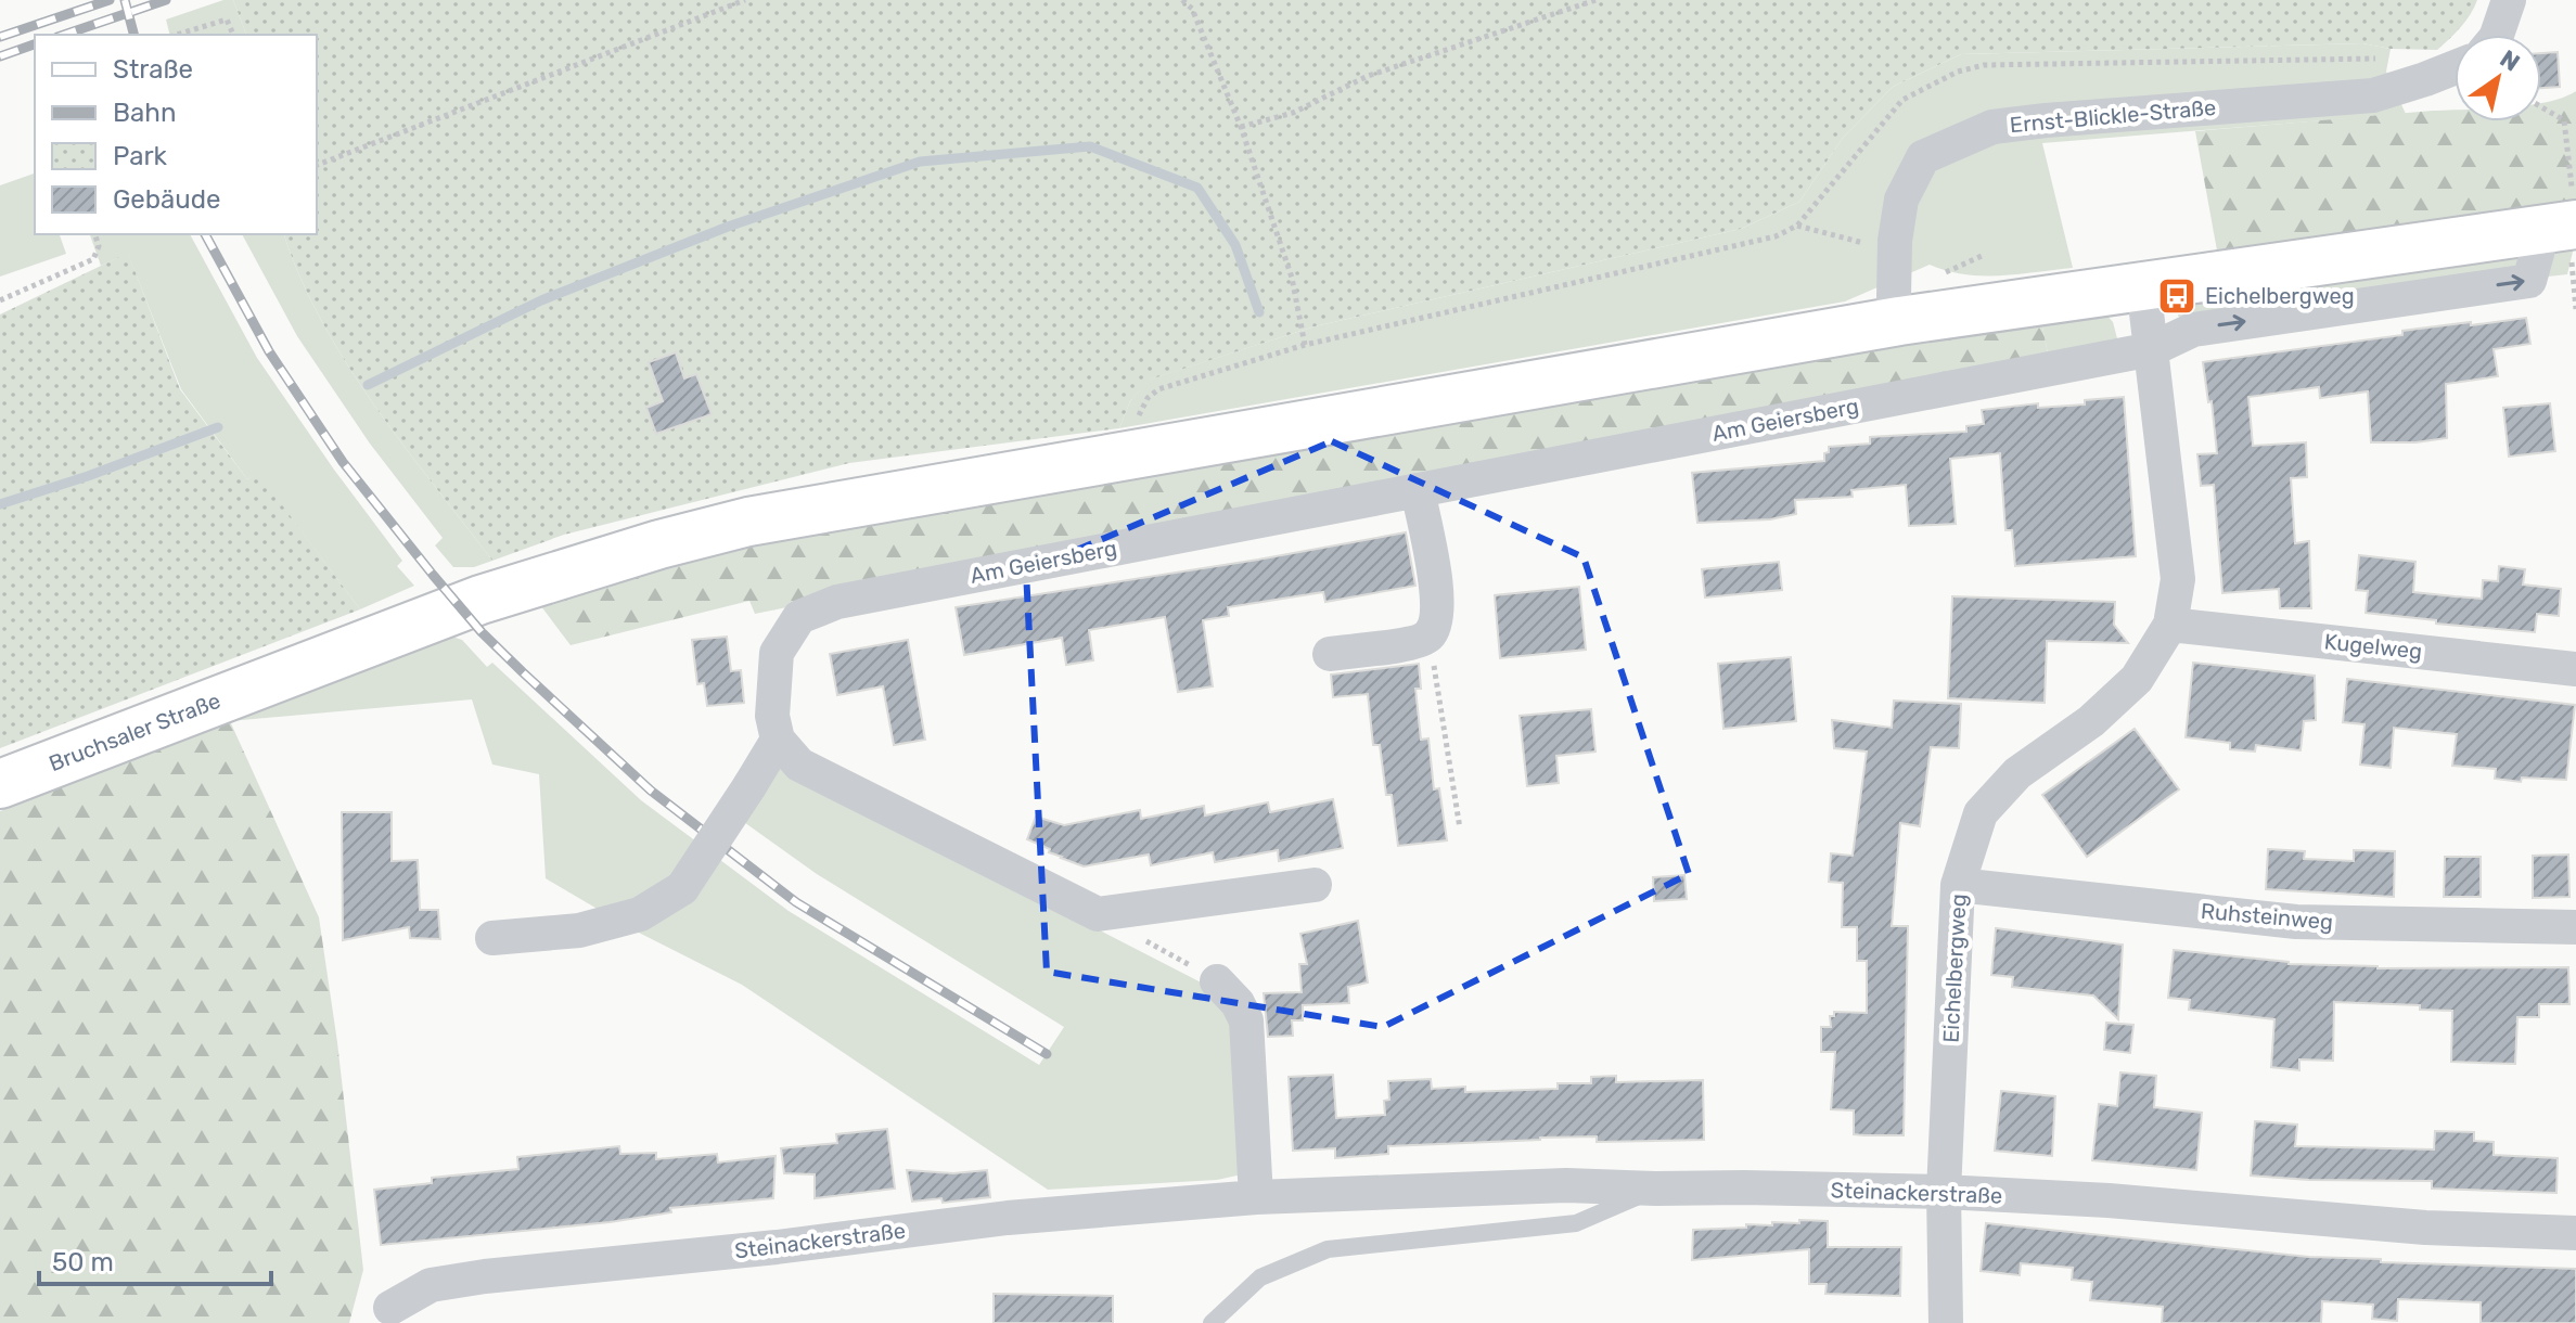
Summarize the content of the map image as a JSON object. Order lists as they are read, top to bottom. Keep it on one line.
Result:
{"streets":{"main road":["Bruchsaler Straße"],"street":["Ernst-Blickle-Straße","Am Geiersberg","Kugelweg","Ruhsteinweg","Eichelbergweg","Steinackerstraße"]},"crossings":[["Ernst-Blickle-Straße","Bruchsaler Straße"],["Am Geiersberg","Bruchsaler Straße"],["Am Geiersberg","Eichelbergweg"],["Kugelweg","Eichelbergweg"],["Bruchsaler Straße","Eichelbergweg"],["Ruhsteinweg","Eichelbergweg"],["Eichelbergweg","Steinackerstraße"]],"places":{"bus stop":["Eichelbergweg"]},"legend":["Straße","Bahn","Park","Gebäude"],"scale_bar":"50 m","north":"top right"}
